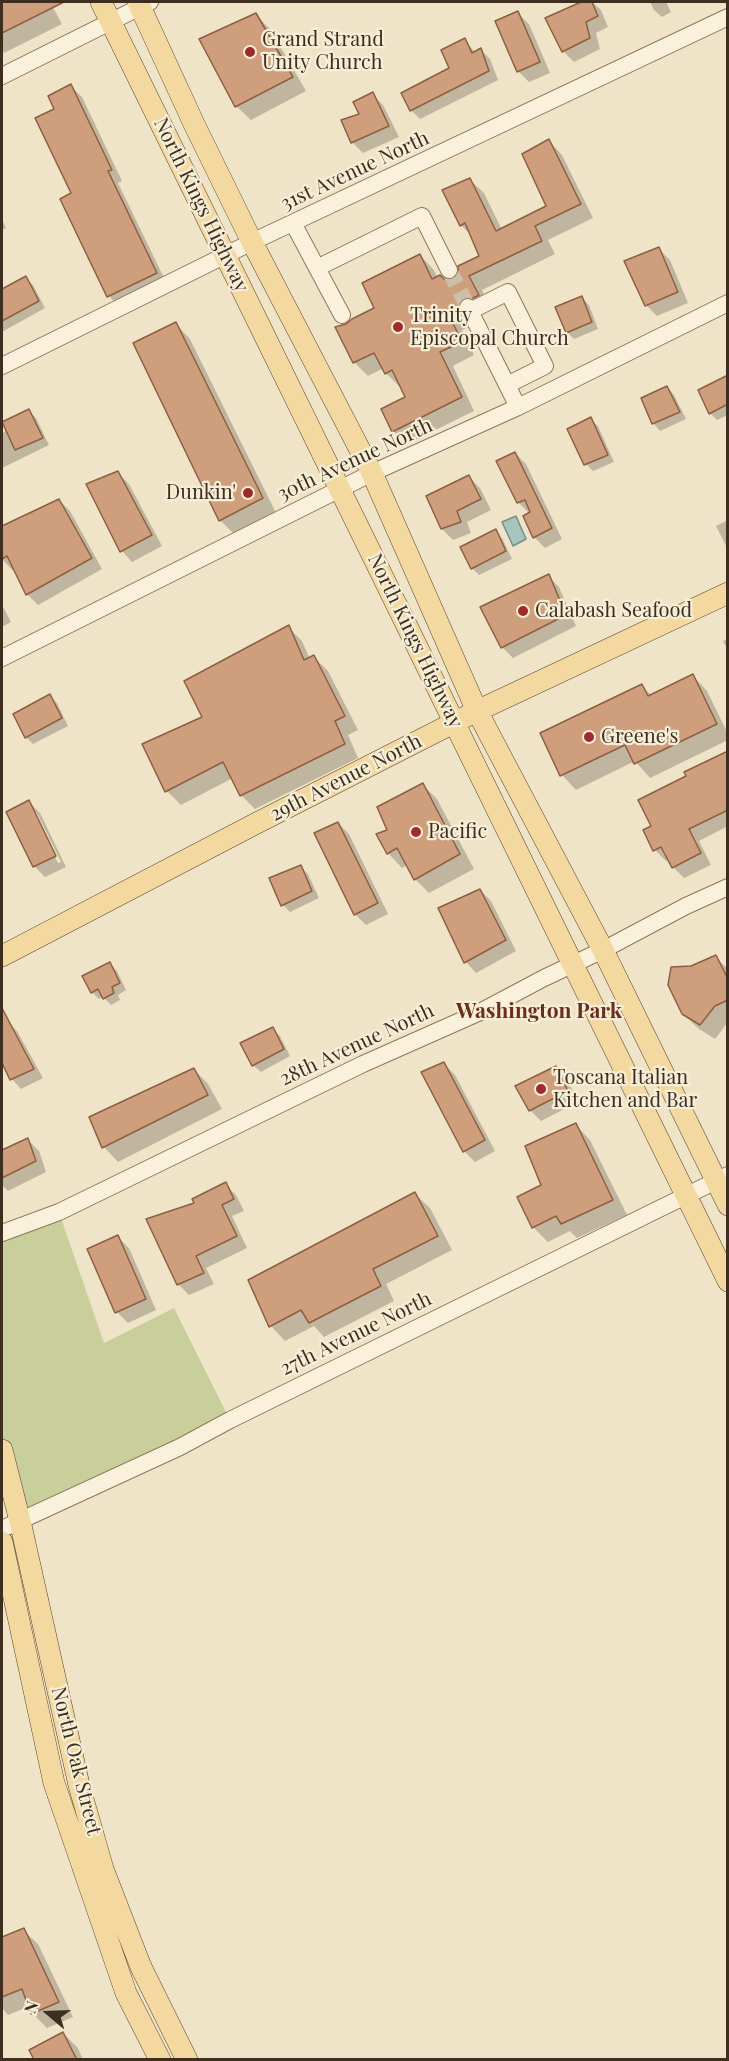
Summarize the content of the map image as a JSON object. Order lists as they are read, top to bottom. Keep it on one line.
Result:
{"streets":{"main road":["North Kings Highway","29th Avenue North","North Oak Street"],"street":["31st Avenue North","30th Avenue North","28th Avenue North","27th Avenue North"]},"crossings":[["31st Avenue North","North Kings Highway"],["North Kings Highway","30th Avenue North"],["North Kings Highway","29th Avenue North"],["North Kings Highway","28th Avenue North"],["North Kings Highway","27th Avenue North"],["27th Avenue North","North Oak Street"]],"districts":["Washington Park"],"places":["Grand Strand Unity Church","Trinity Episcopal Church","Dunkin'","Calabash Seafood","Greene's","Pacific","Toscana Italian Kitchen and Bar"],"north":"left"}
